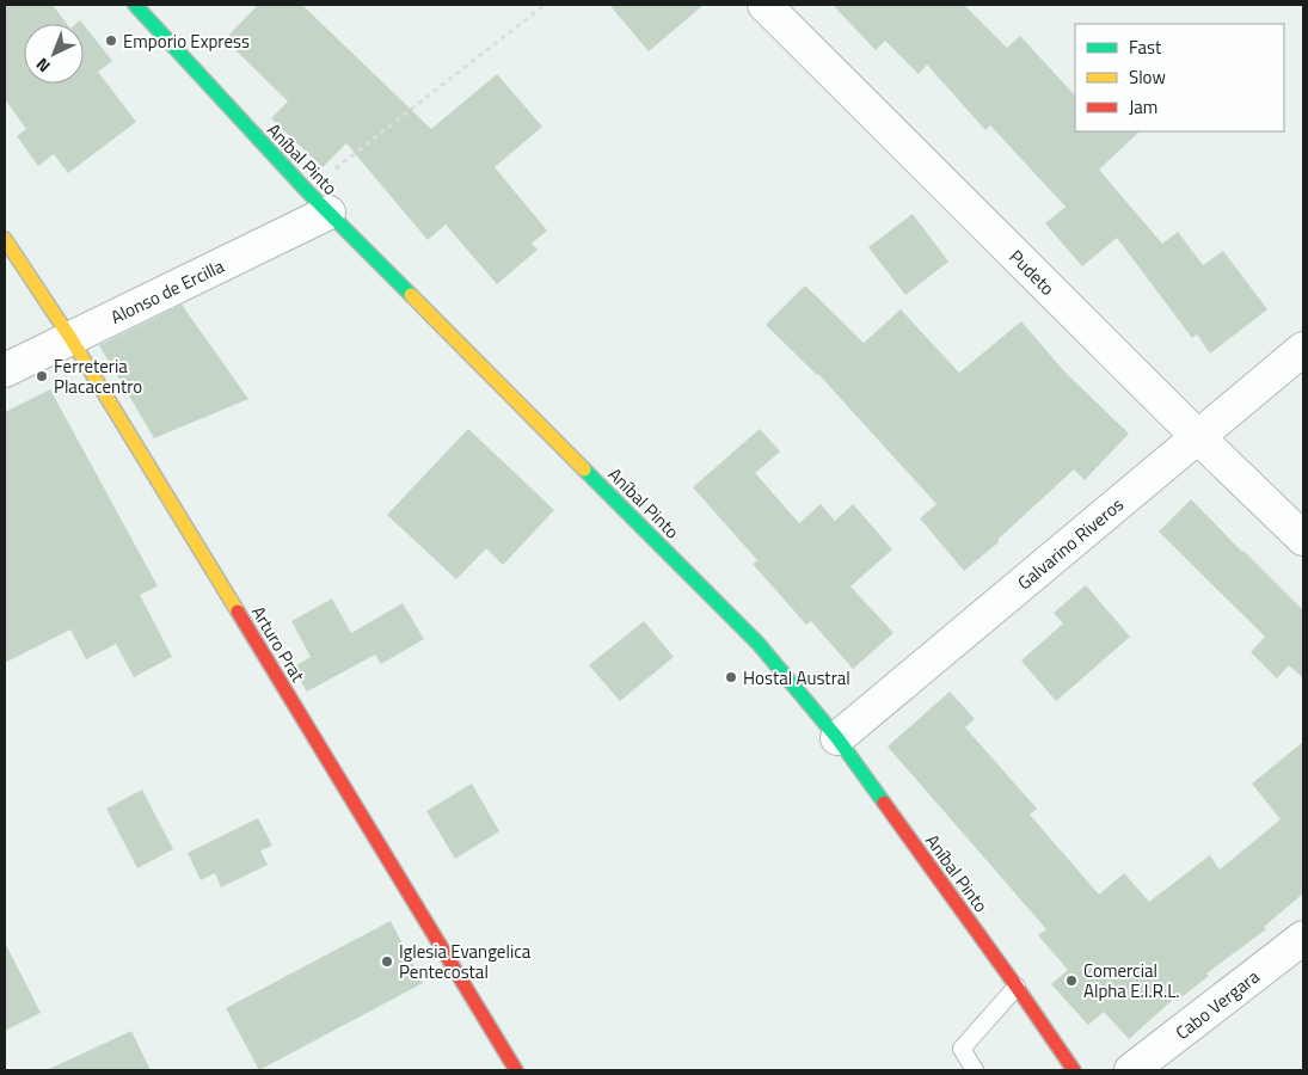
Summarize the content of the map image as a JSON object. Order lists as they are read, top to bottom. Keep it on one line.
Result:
{"streets":{"street":["Aníbal Pinto","Pudeto","Alonso de Ercilla","Galvarino Riveros","Arturo Prat","Cabo Vergara"]},"crossings":[["Aníbal Pinto","Alonso de Ercilla"],["Aníbal Pinto","Galvarino Riveros"],["Pudeto","Galvarino Riveros"],["Alonso de Ercilla","Arturo Prat"]],"places":["Emporio Express","Ferreteria Placacentro","Hostal Austral","Iglesia Evangelica Pentecostal","Comercial Alpha E.I.R.L."],"legend":["Fast","Slow","Jam"],"north":"bottom left"}
